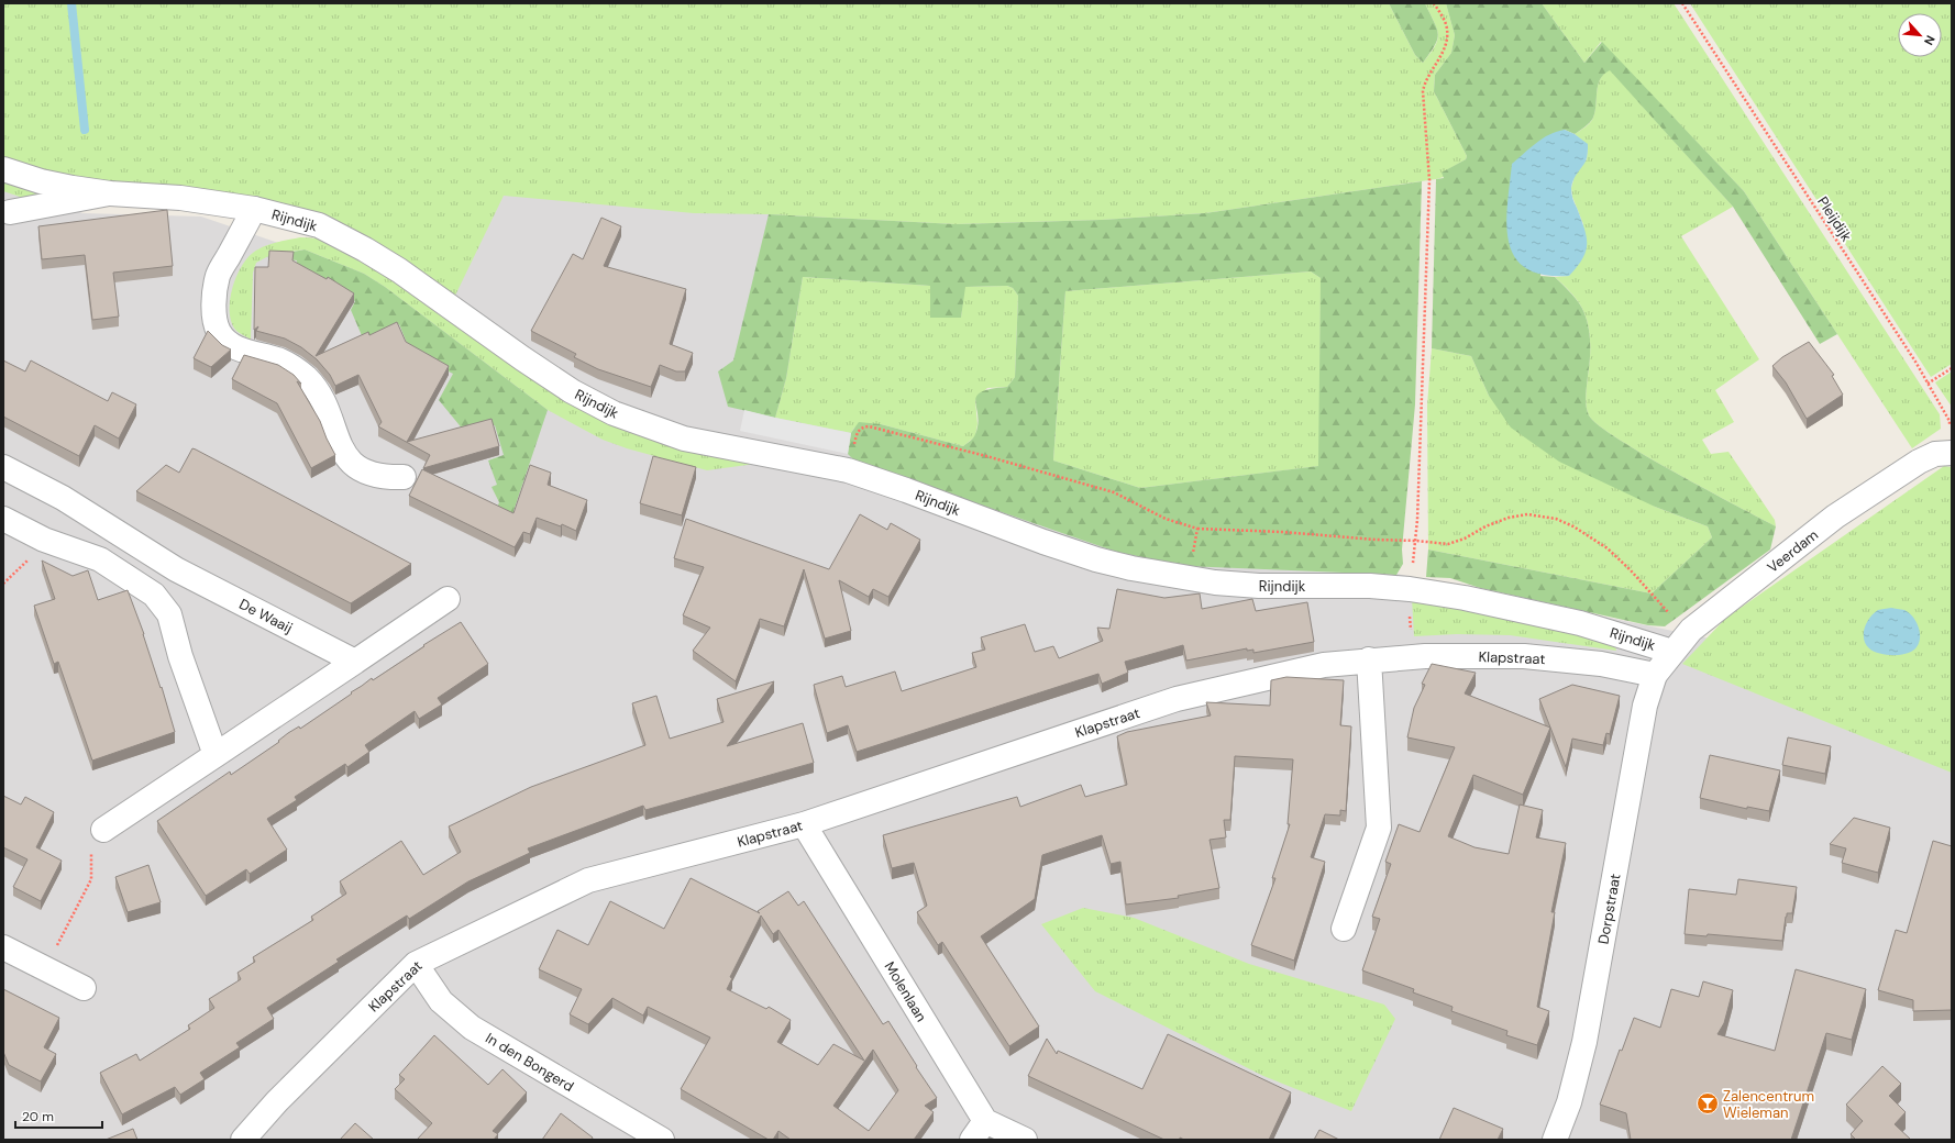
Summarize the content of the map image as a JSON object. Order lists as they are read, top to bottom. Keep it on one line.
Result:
{"streets":{"street":["Rijndijk","Veerdam","De Waaij","Klapstraat","Dorpstraat","Molenlaan","In den Bongerd"],"path":["Pleijdijk"]},"crossings":[["Pleijdijk","Veerdam"],["Rijndijk","Veerdam"],["Veerdam","Klapstraat"],["Veerdam","Dorpstraat"],["Klapstraat","Dorpstraat"],["Klapstraat","Molenlaan"],["Klapstraat","In den Bongerd"]],"places":{"bar":["Zalencentrum Wieleman"]},"scale_bar":"20 m","north":"bottom right"}
